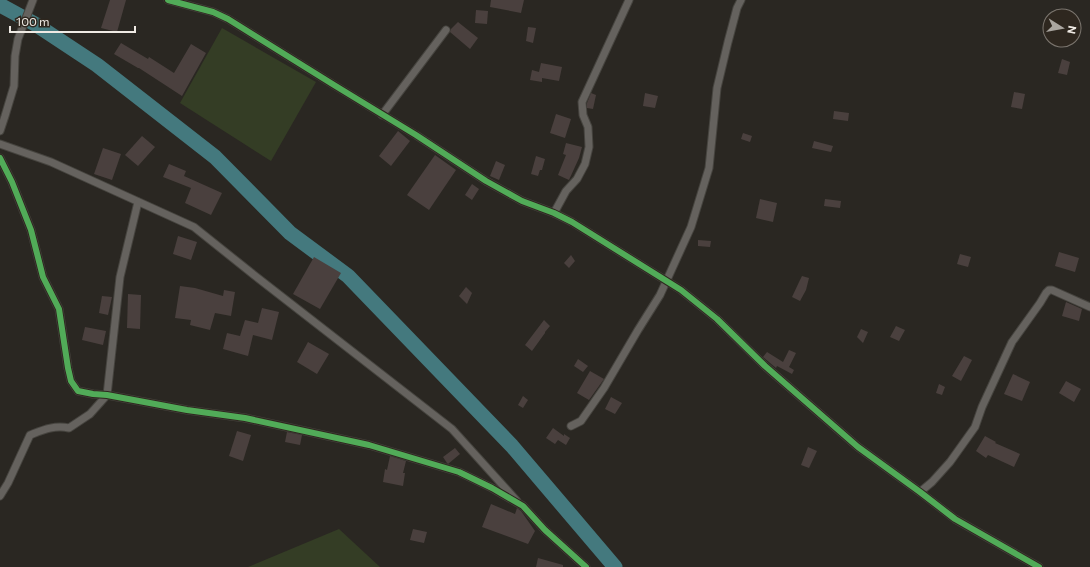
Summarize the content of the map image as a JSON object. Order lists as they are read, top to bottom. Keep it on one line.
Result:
{"scale_bar":"100 m","north":"right"}
